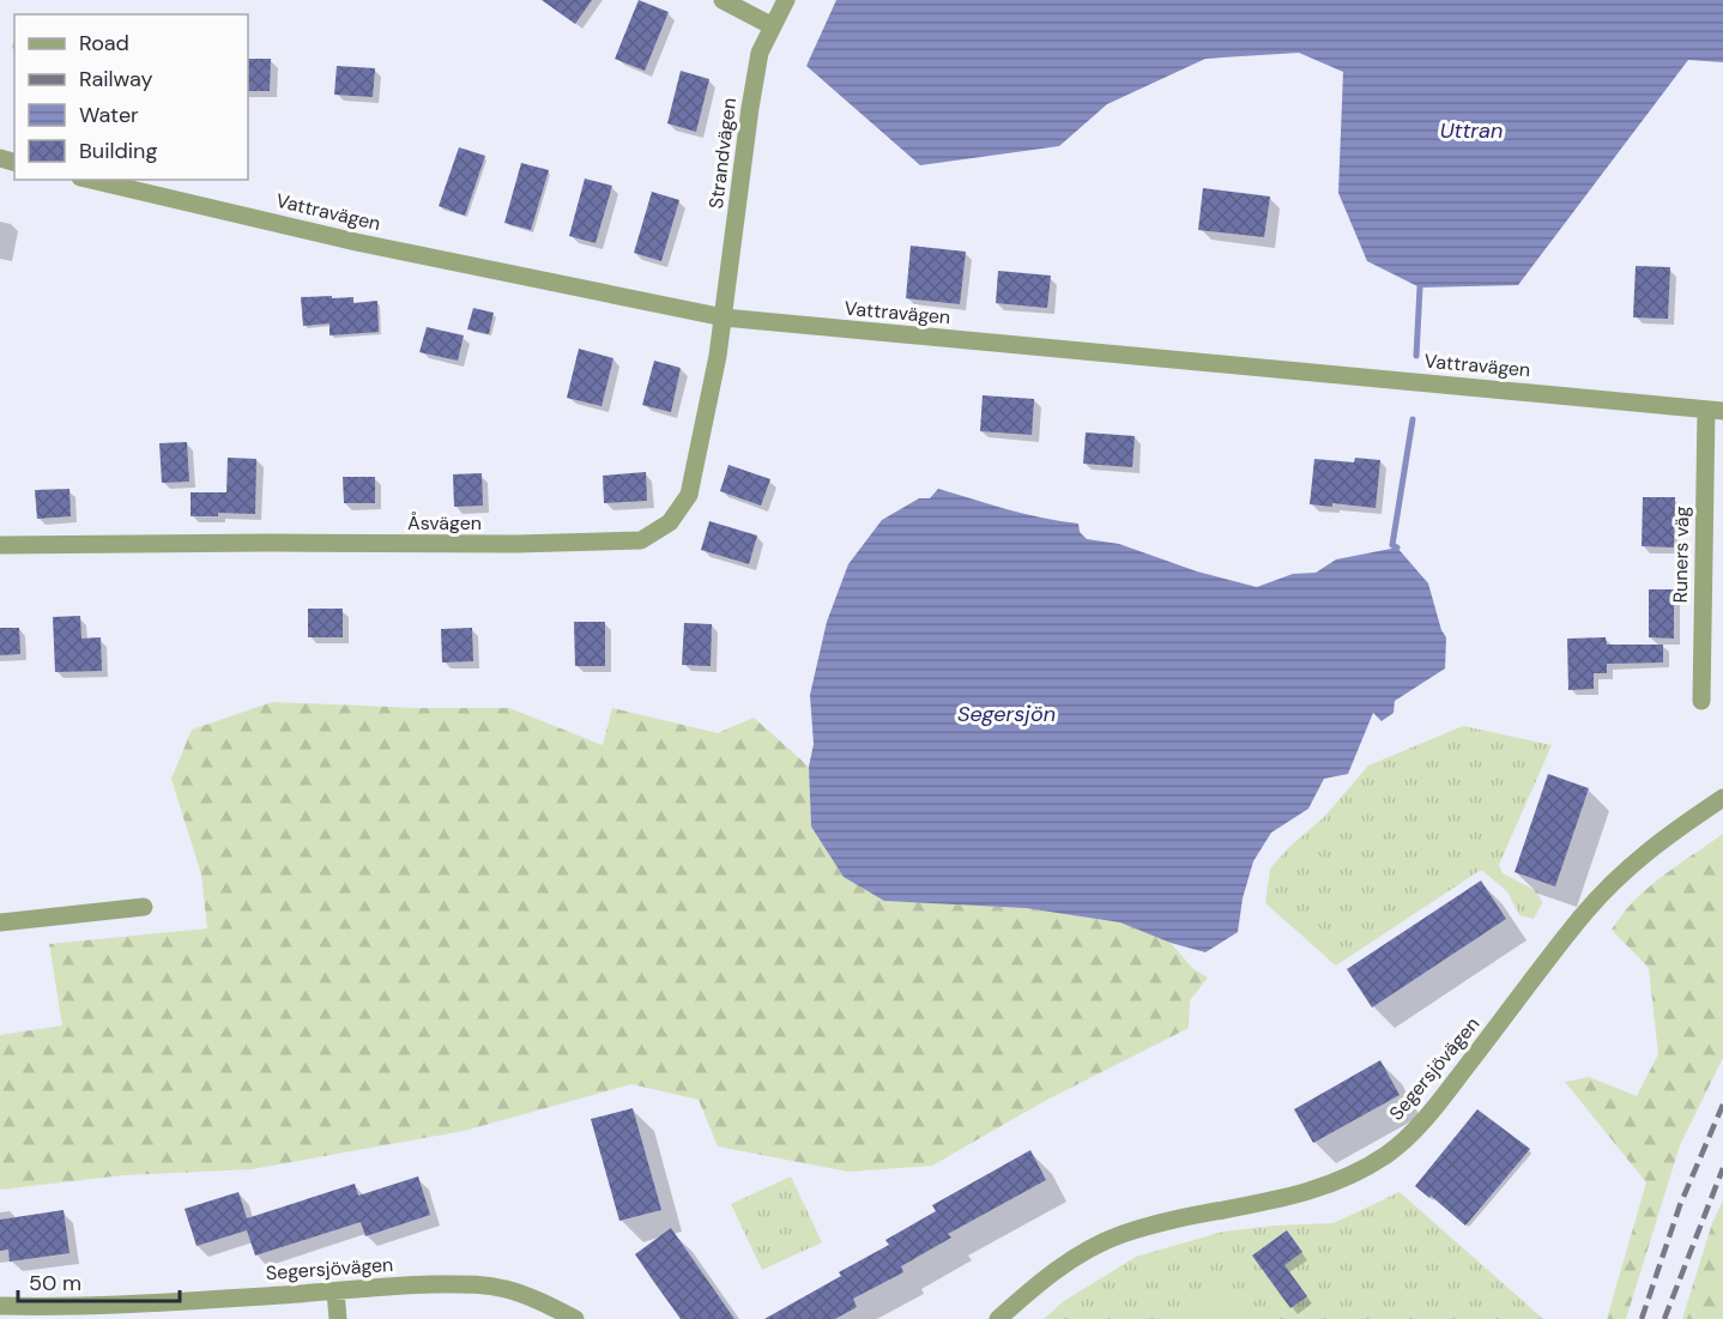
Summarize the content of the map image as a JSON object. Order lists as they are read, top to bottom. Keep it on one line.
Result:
{"streets":{"street":["Strandvägen","Vattravägen","Åsvägen","Runers väg","Segersjövägen"]},"crossings":[["Strandvägen","Vattravägen"],["Strandvägen","Åsvägen"],["Vattravägen","Åsvägen"],["Vattravägen","Runers väg"]],"water":["Uttran","Segersjön"],"legend":["Road","Railway","Water","Building"],"scale_bar":"50 m"}
